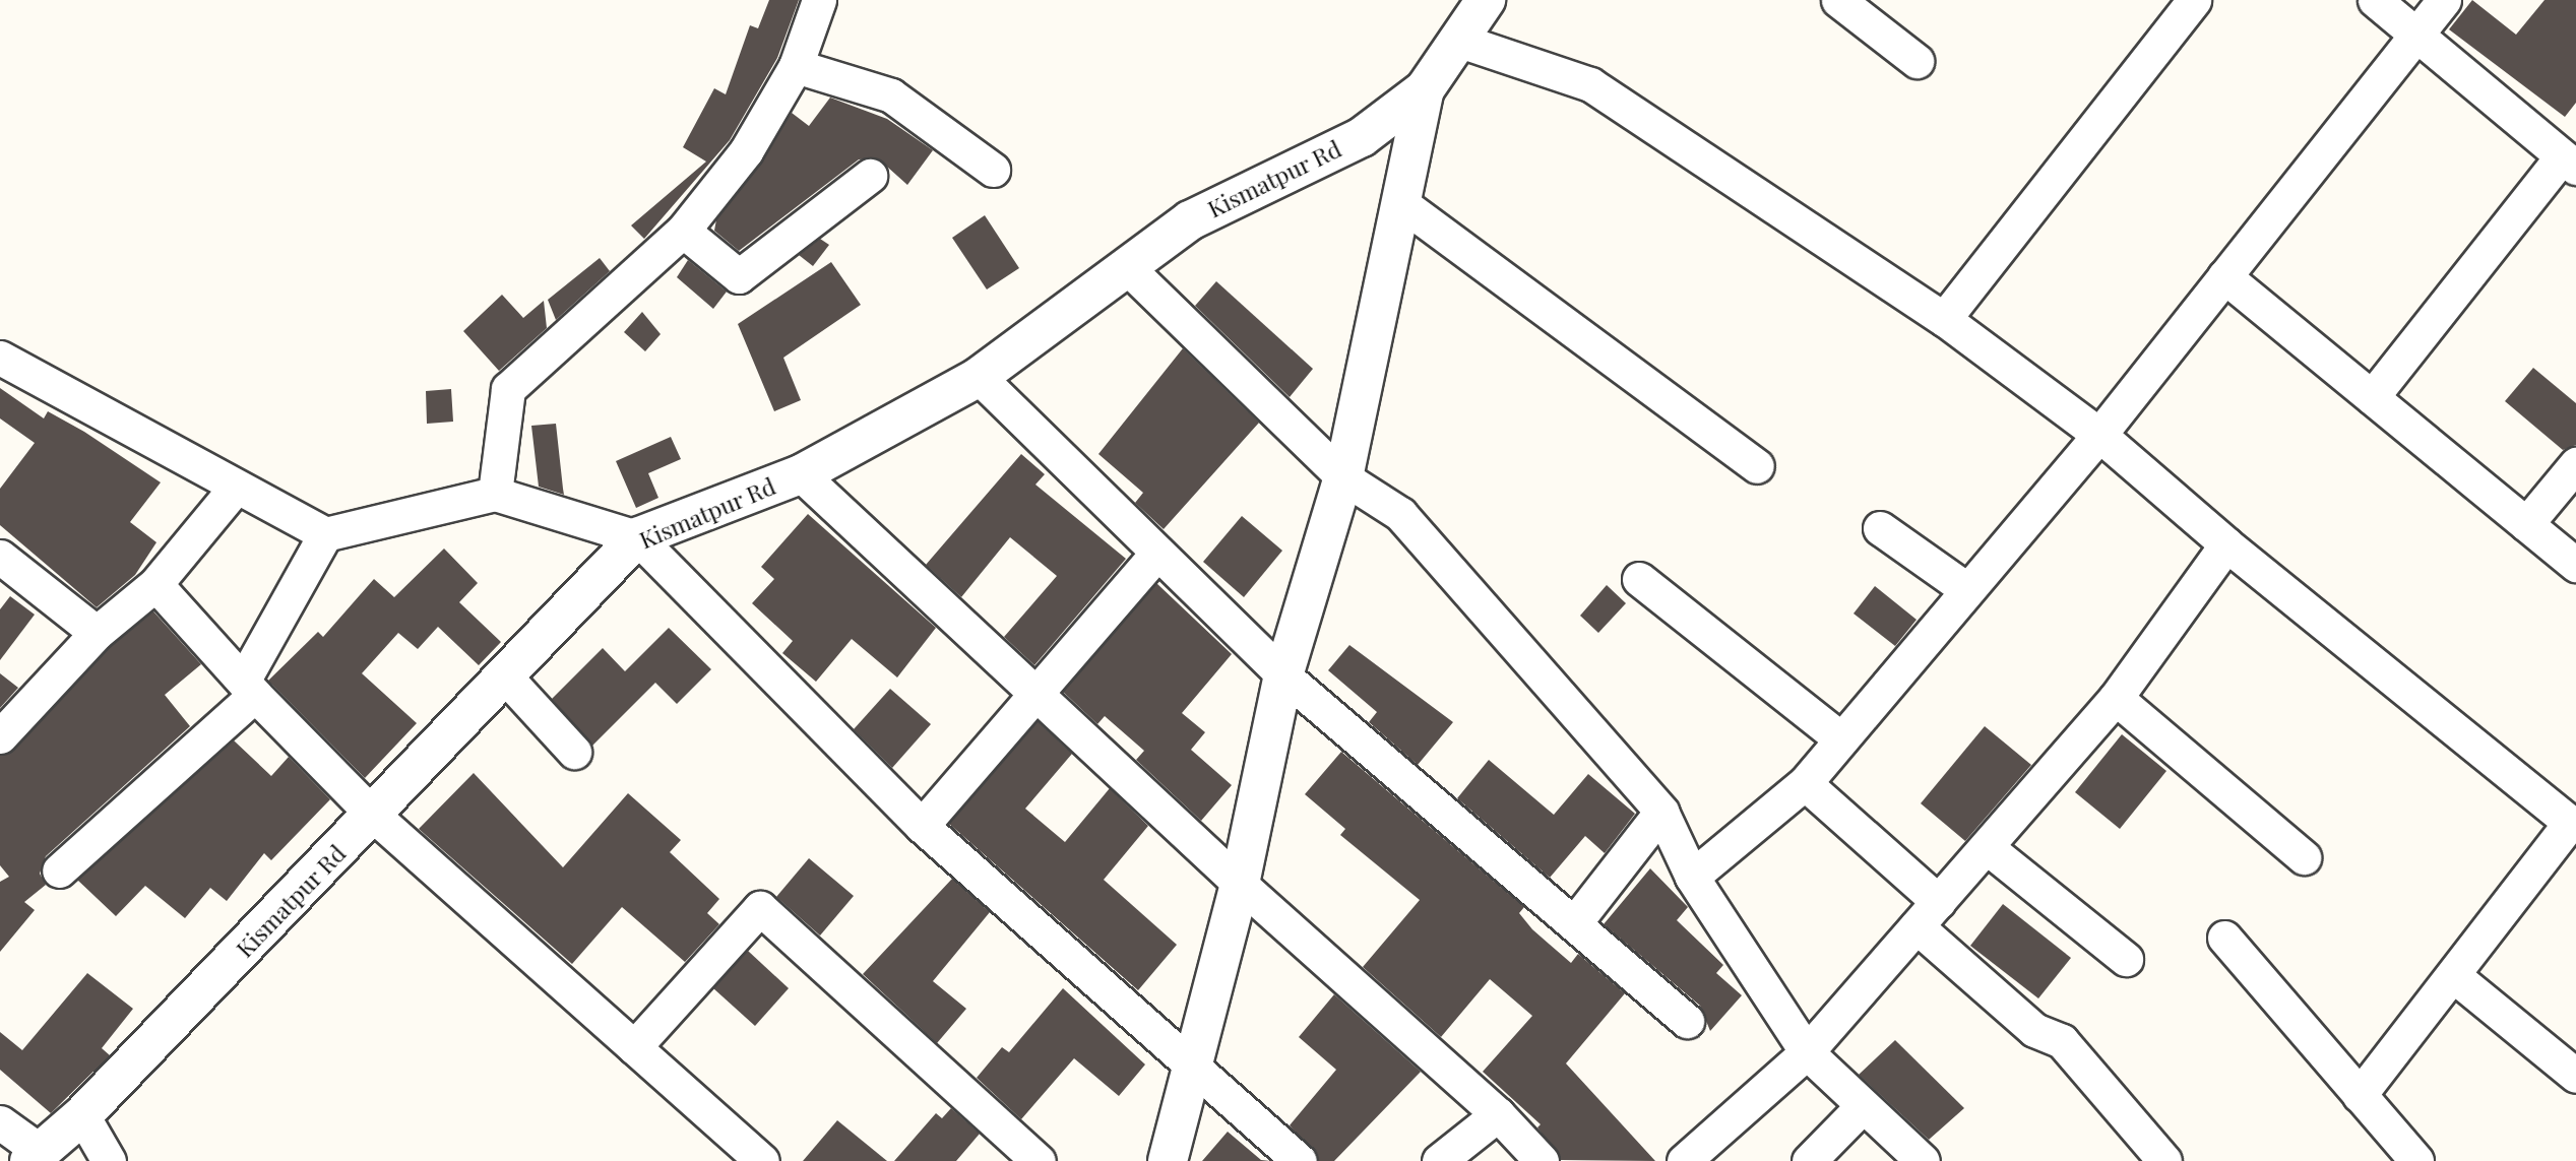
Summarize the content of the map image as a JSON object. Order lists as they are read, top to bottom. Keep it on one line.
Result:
{"streets":{"street":["Kismatpur Rd"]}}
